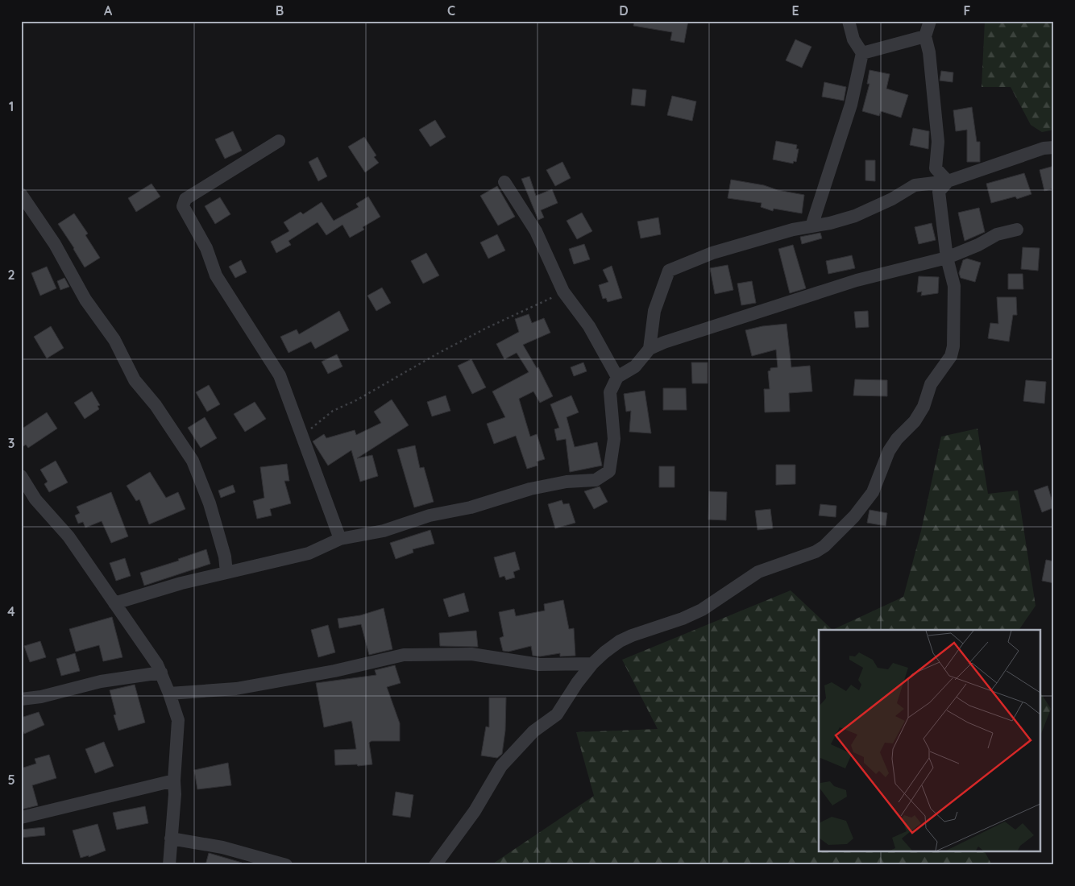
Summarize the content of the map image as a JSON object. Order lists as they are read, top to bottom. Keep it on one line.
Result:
{"grid":{"columns":["A","B","C","D","E","F"],"rows":["1","2","3","4","5"]}}
